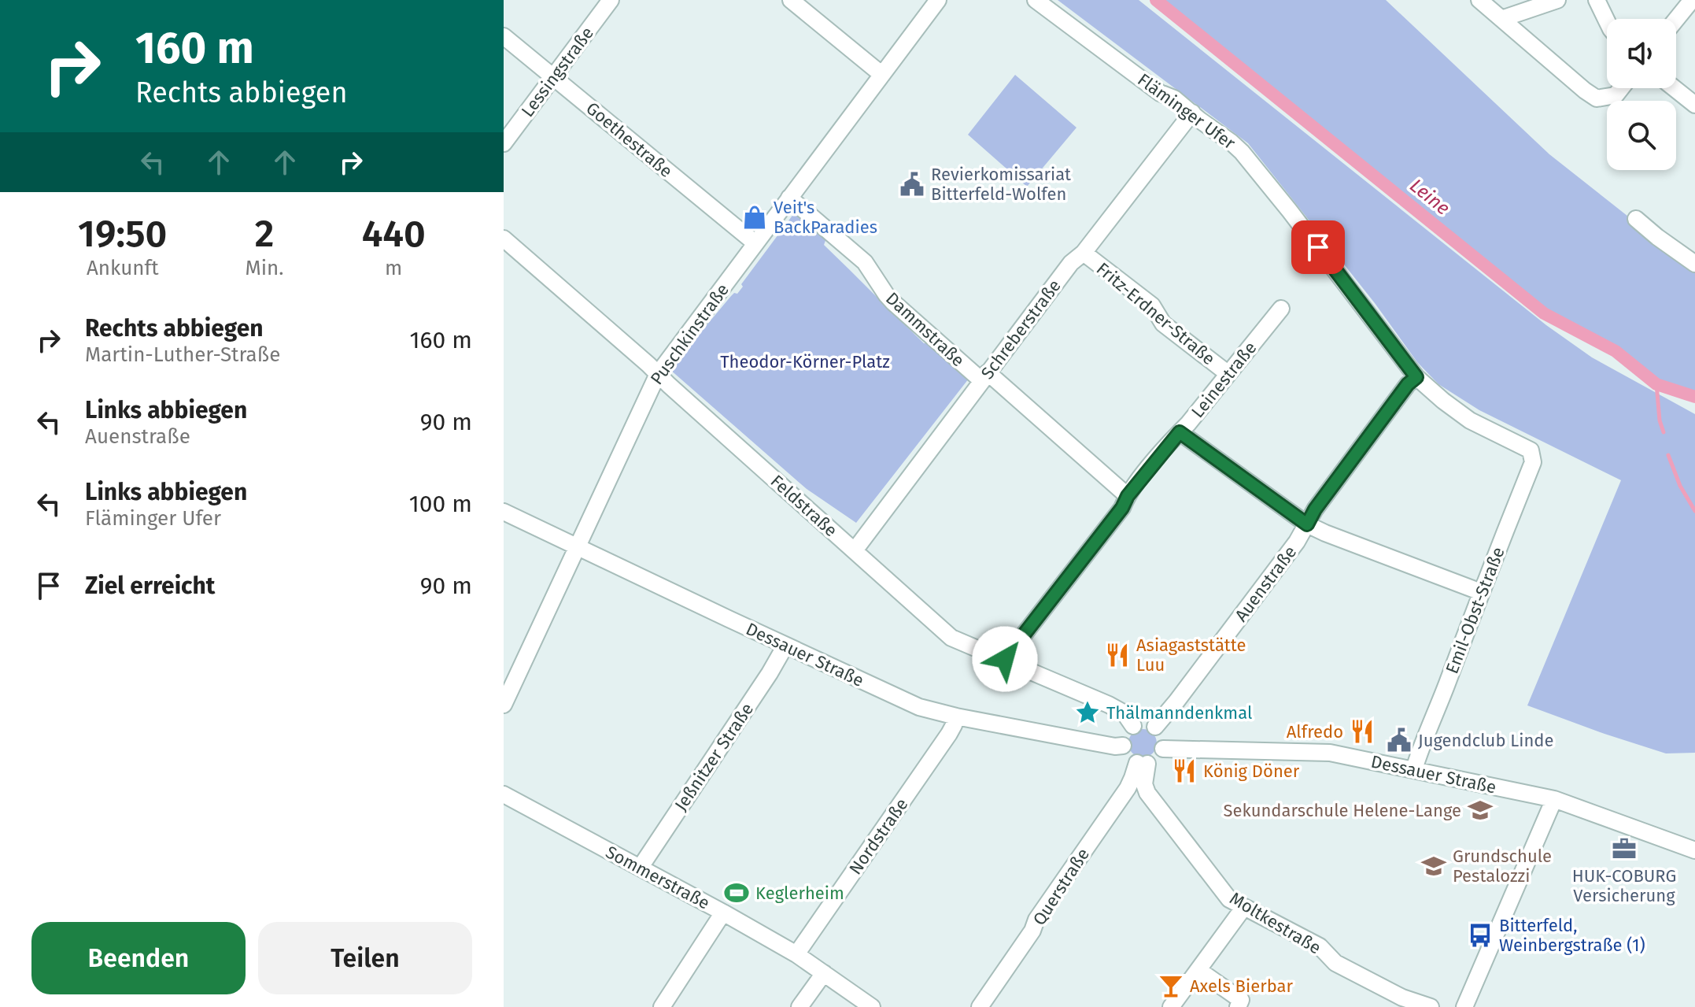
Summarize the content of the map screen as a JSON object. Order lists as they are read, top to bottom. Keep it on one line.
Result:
{"streets":{"street":["Lessingstraße","Fläminger Ufer","Goethestraße","Fritz-Erdner-Straße","Dammstraße","Schreberstraße","Puschkinstraße","Leinestraße","Feldstraße","Auenstraße","Emil-Obst-Straße","Dessauer Straße","Jeßnitzer Straße","Nordstraße","Sommerstraße","Querstraße","Moltkestraße"]},"crossings":[["Lessingstraße","Goethestraße"],["Fläminger Ufer","Schreberstraße"],["Fläminger Ufer","Auenstraße"],["Fläminger Ufer","Emil-Obst-Straße"],["Goethestraße","Puschkinstraße"],["Fritz-Erdner-Straße","Schreberstraße"],["Fritz-Erdner-Straße","Leinestraße"],["Dammstraße","Schreberstraße"],["Dammstraße","Puschkinstraße"],["Dammstraße","Leinestraße"],["Schreberstraße","Feldstraße"],["Puschkinstraße","Feldstraße"],["Puschkinstraße","Dessauer Straße"],["Leinestraße","Feldstraße"],["Feldstraße","Auenstraße"],["Feldstraße","Dessauer Straße"],["Feldstraße","Querstraße"],["Feldstraße","Moltkestraße"],["Auenstraße","Dessauer Straße"],["Auenstraße","Querstraße"],["Auenstraße","Moltkestraße"],["Emil-Obst-Straße","Dessauer Straße"],["Dessauer Straße","Jeßnitzer Straße"],["Dessauer Straße","Nordstraße"],["Dessauer Straße","Querstraße"],["Dessauer Straße","Moltkestraße"],["Jeßnitzer Straße","Sommerstraße"],["Nordstraße","Sommerstraße"],["Querstraße","Moltkestraße"]],"water":["Leine"],"parks":["Theodor-Körner-Platz"],"places":{"public building":["Revierkomissariat Bitterfeld-Wolfen","Jugendclub Linde"],"shop":["Veit's BackParadies"],"restaurant":["Asiagaststätte Luu","Alfredo","König Döner"],"place":["Thälmanndenkmal"],"school or university":["Sekundarschule Helene-Lange","Grundschule Pestalozzi"],"office":["HUK-COBURG Versicherung"],"sports":["Keglerheim"],"bus stop":["Bitterfeld, Weinbergstraße (1)"],"bar":["Axels Bierbar"]},"page":{"turn":["160 m","Rechts abbiegen"],"eta":["19:50","Ankunft","2","Min.","440","m"],"list":[{"name":"Rechts abbiegen","note":"Martin-Luther-Straße","value":"160 m"},{"name":"Links abbiegen","note":"Auenstraße","value":"90 m"},{"name":"Links abbiegen","note":"Fläminger Ufer","value":"100 m"},{"name":"Ziel erreicht","value":"90 m"}],"buttons":["Beenden","Teilen"]}}
